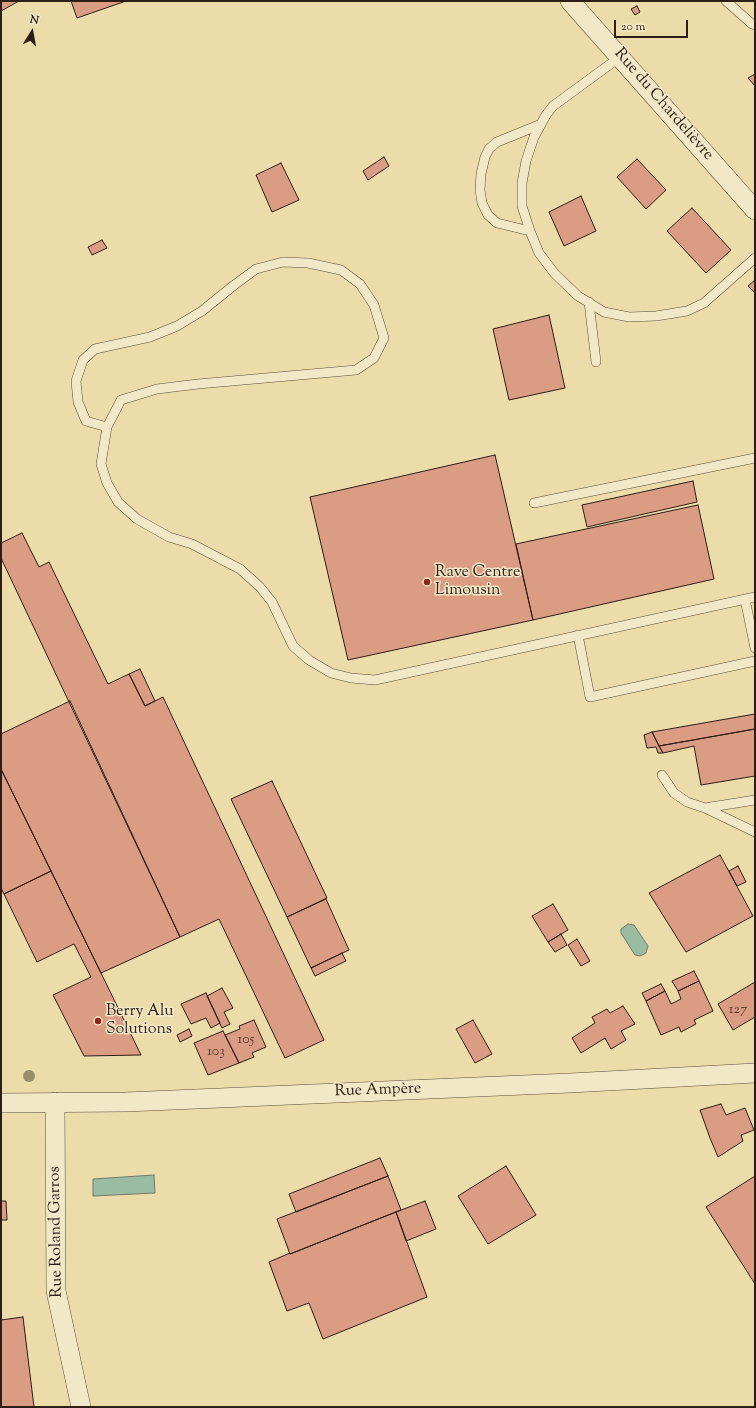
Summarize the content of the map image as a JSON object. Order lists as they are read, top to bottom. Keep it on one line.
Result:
{"streets":{"street":["Rue du Chardelièvre","Rue Ampère","Rue Roland Garros"]},"crossings":[["Rue Ampère","Rue Roland Garros"]],"places":["Rave Centre Limousin","Berry Alu Solutions"],"house_numbers":["127","105","103"],"scale_bar":"20 m","north":"top"}
